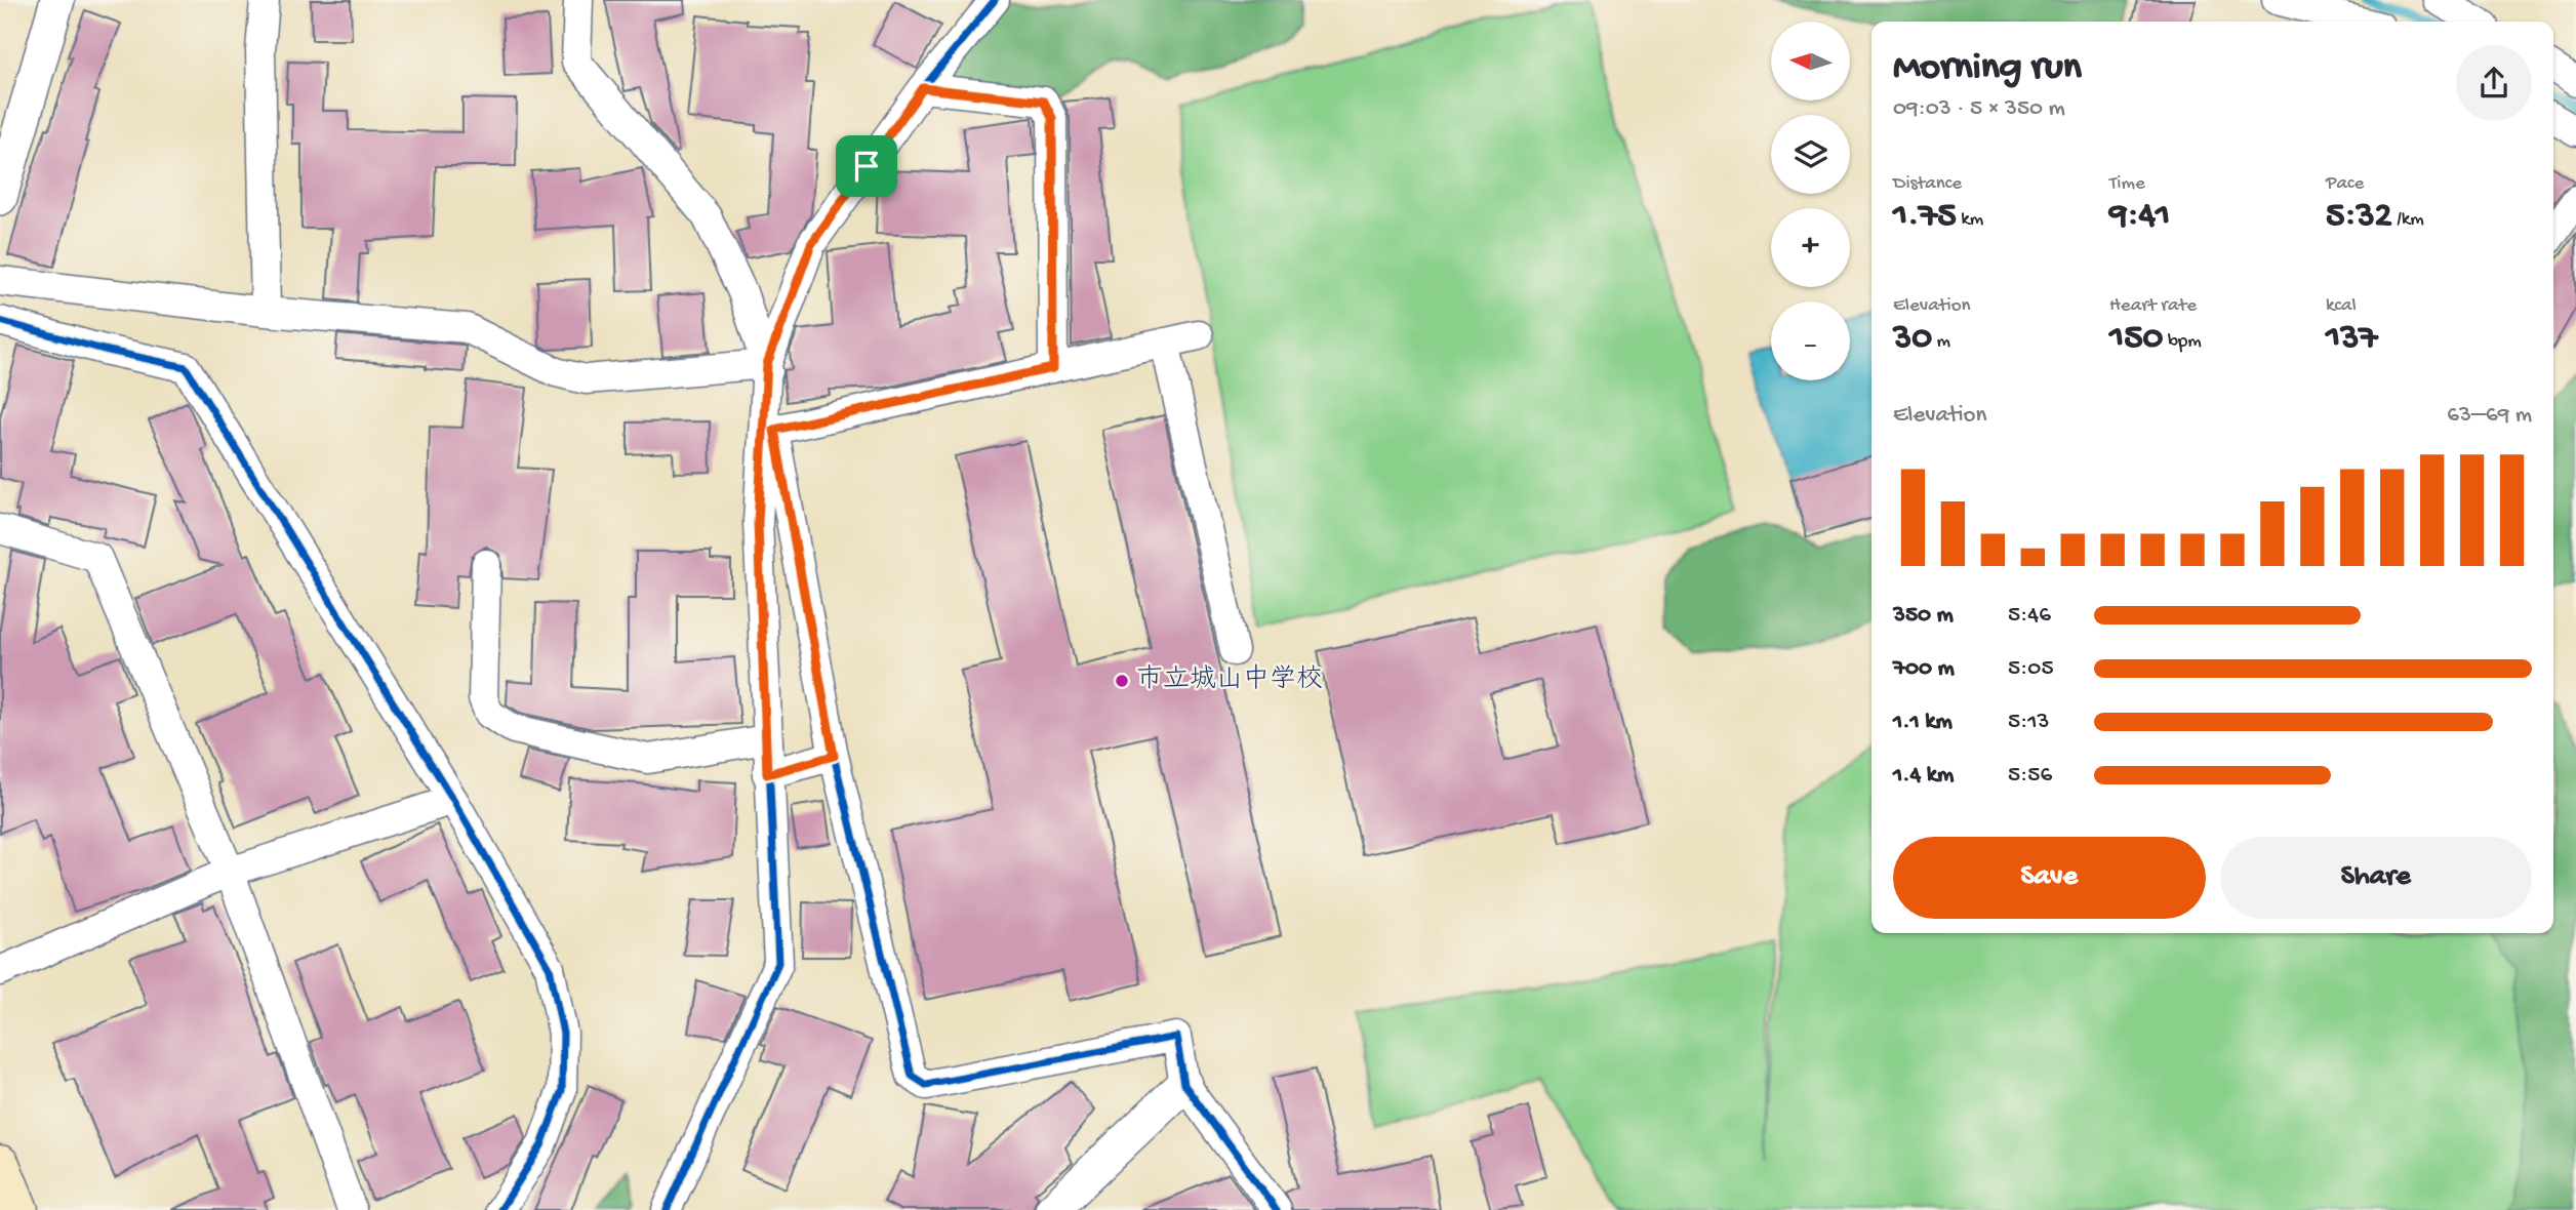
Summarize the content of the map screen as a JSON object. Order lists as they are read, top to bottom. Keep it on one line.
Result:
{"places":["市立城山中学校"],"north":"left","page":{"map_buttons":["+","−"],"heading":["Morning run","09:03 · 5 × 350 m"],"stats":[["Distance","1.75 km"],["Time","9:41"],["Pace","5:32 /km"],["Elevation","30 m"],["Heart rate","150 bpm"],["kcal","137"]],"chart":["Elevation","63–69 m"],"list":[{"name":"350 m","note":"5:46"},{"name":"700 m","note":"5:05"},{"name":"1.1 km","note":"5:13"},{"name":"1.4 km","note":"5:56"}],"buttons":["Save","Share"]}}
